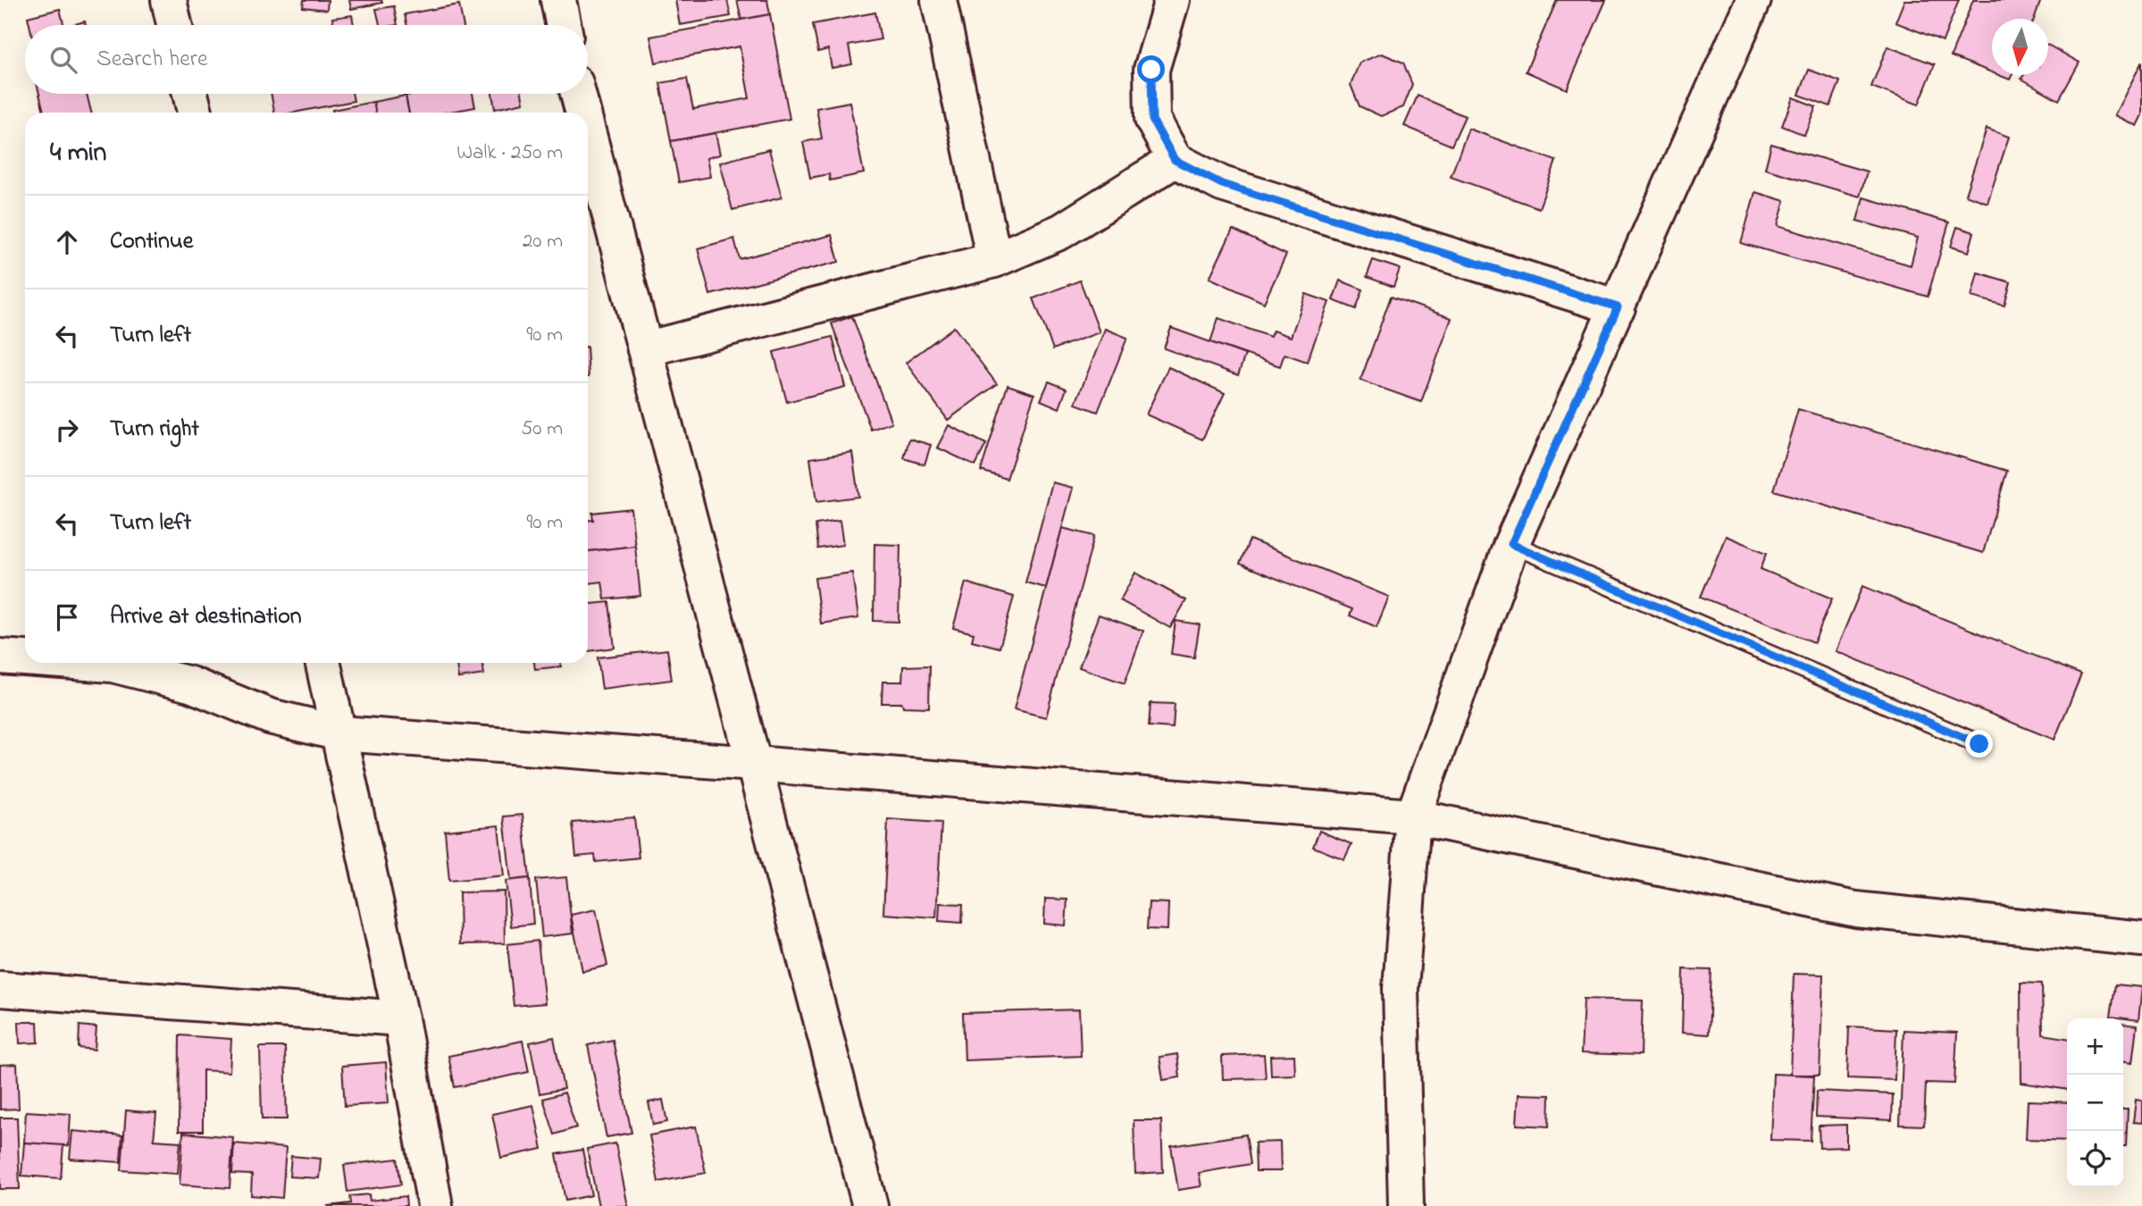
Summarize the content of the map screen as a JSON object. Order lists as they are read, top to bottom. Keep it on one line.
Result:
{"north":"bottom","page":{"search":"Search here","heading":["4 min","Walk · 250 m"],"list":[["Continue","20 m"],["Turn left","90 m"],["Turn right","50 m"],["Turn left","90 m"],"Arrive at destination"],"map_buttons":["+","−"]}}
